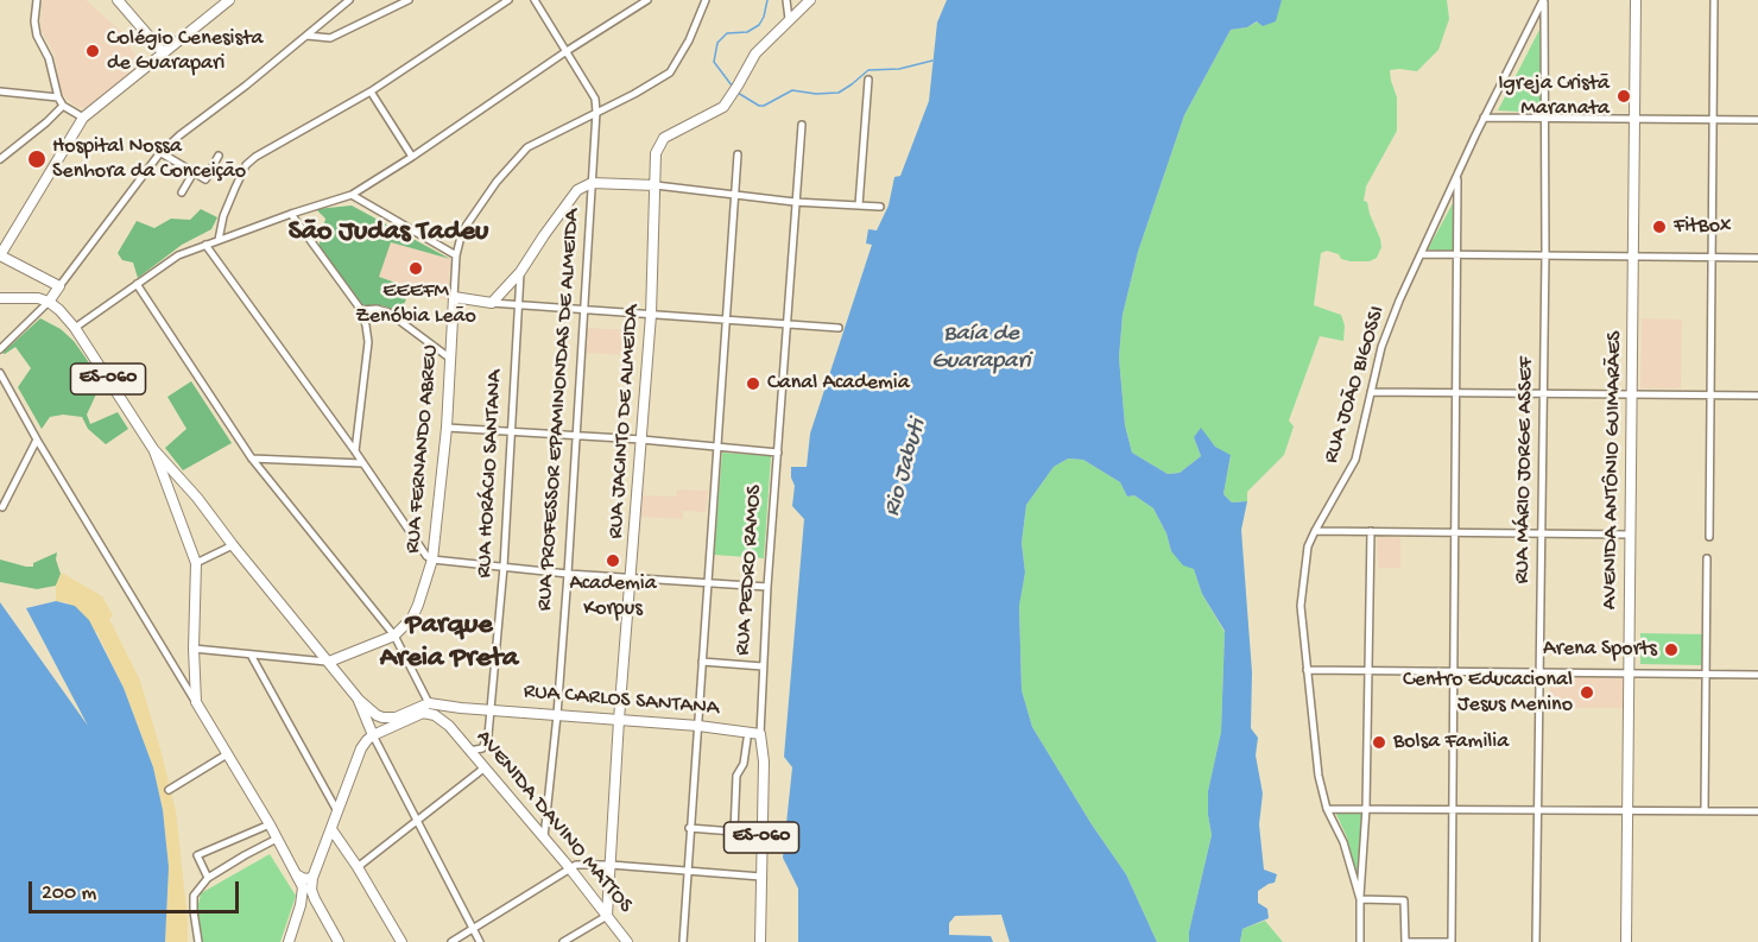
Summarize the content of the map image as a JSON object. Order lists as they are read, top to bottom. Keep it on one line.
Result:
{"streets":{"main road":["ES-060","RUA PEDRO RAMOS","RUA CARLOS SANTANA","AVENIDA DAVINO MATTOS"],"street":["RUA JOÃO BIGOSSI","RUA PROFESSOR EPAMINONDAS DE ALMEIDA","RUA JACINTO DE ALMEIDA","RUA FERNANDO ABREU","RUA MÁRIO JORGE ASSEF","AVENIDA ANTÔNIO GUIMARÃES","RUA HORÁCIO SANTANA"]},"crossings":[["ES-060","RUA CARLOS SANTANA"],["RUA JOÃO BIGOSSI","RUA MÁRIO JORGE ASSEF"],["RUA PROFESSOR EPAMINONDAS DE ALMEIDA","RUA FERNANDO ABREU"],["RUA PROFESSOR EPAMINONDAS DE ALMEIDA","RUA HORÁCIO SANTANA"],["RUA PROFESSOR EPAMINONDAS DE ALMEIDA","RUA CARLOS SANTANA"],["RUA PROFESSOR EPAMINONDAS DE ALMEIDA","AVENIDA DAVINO MATTOS"],["RUA JACINTO DE ALMEIDA","RUA CARLOS SANTANA"],["RUA JACINTO DE ALMEIDA","AVENIDA DAVINO MATTOS"],["RUA HORÁCIO SANTANA","RUA CARLOS SANTANA"],["RUA HORÁCIO SANTANA","AVENIDA DAVINO MATTOS"],["RUA PEDRO RAMOS","RUA CARLOS SANTANA"]],"districts":["São Judas Tadeu","Parque Areia Preta"],"water":["Baía de Guarapari","Rio Jabuti"],"places":["Colégio Cenesista de Guarapari","Igreja Cristã Maranata","Hospital Nossa Senhora da Conceição","FitBox","EEEFM Zenóbia Leão","Canal Academia","Academia Korpus","Arena Sports","Centro Educacional Jesus Menino","Bolsa Familia"],"scale_bar":"200 m"}
